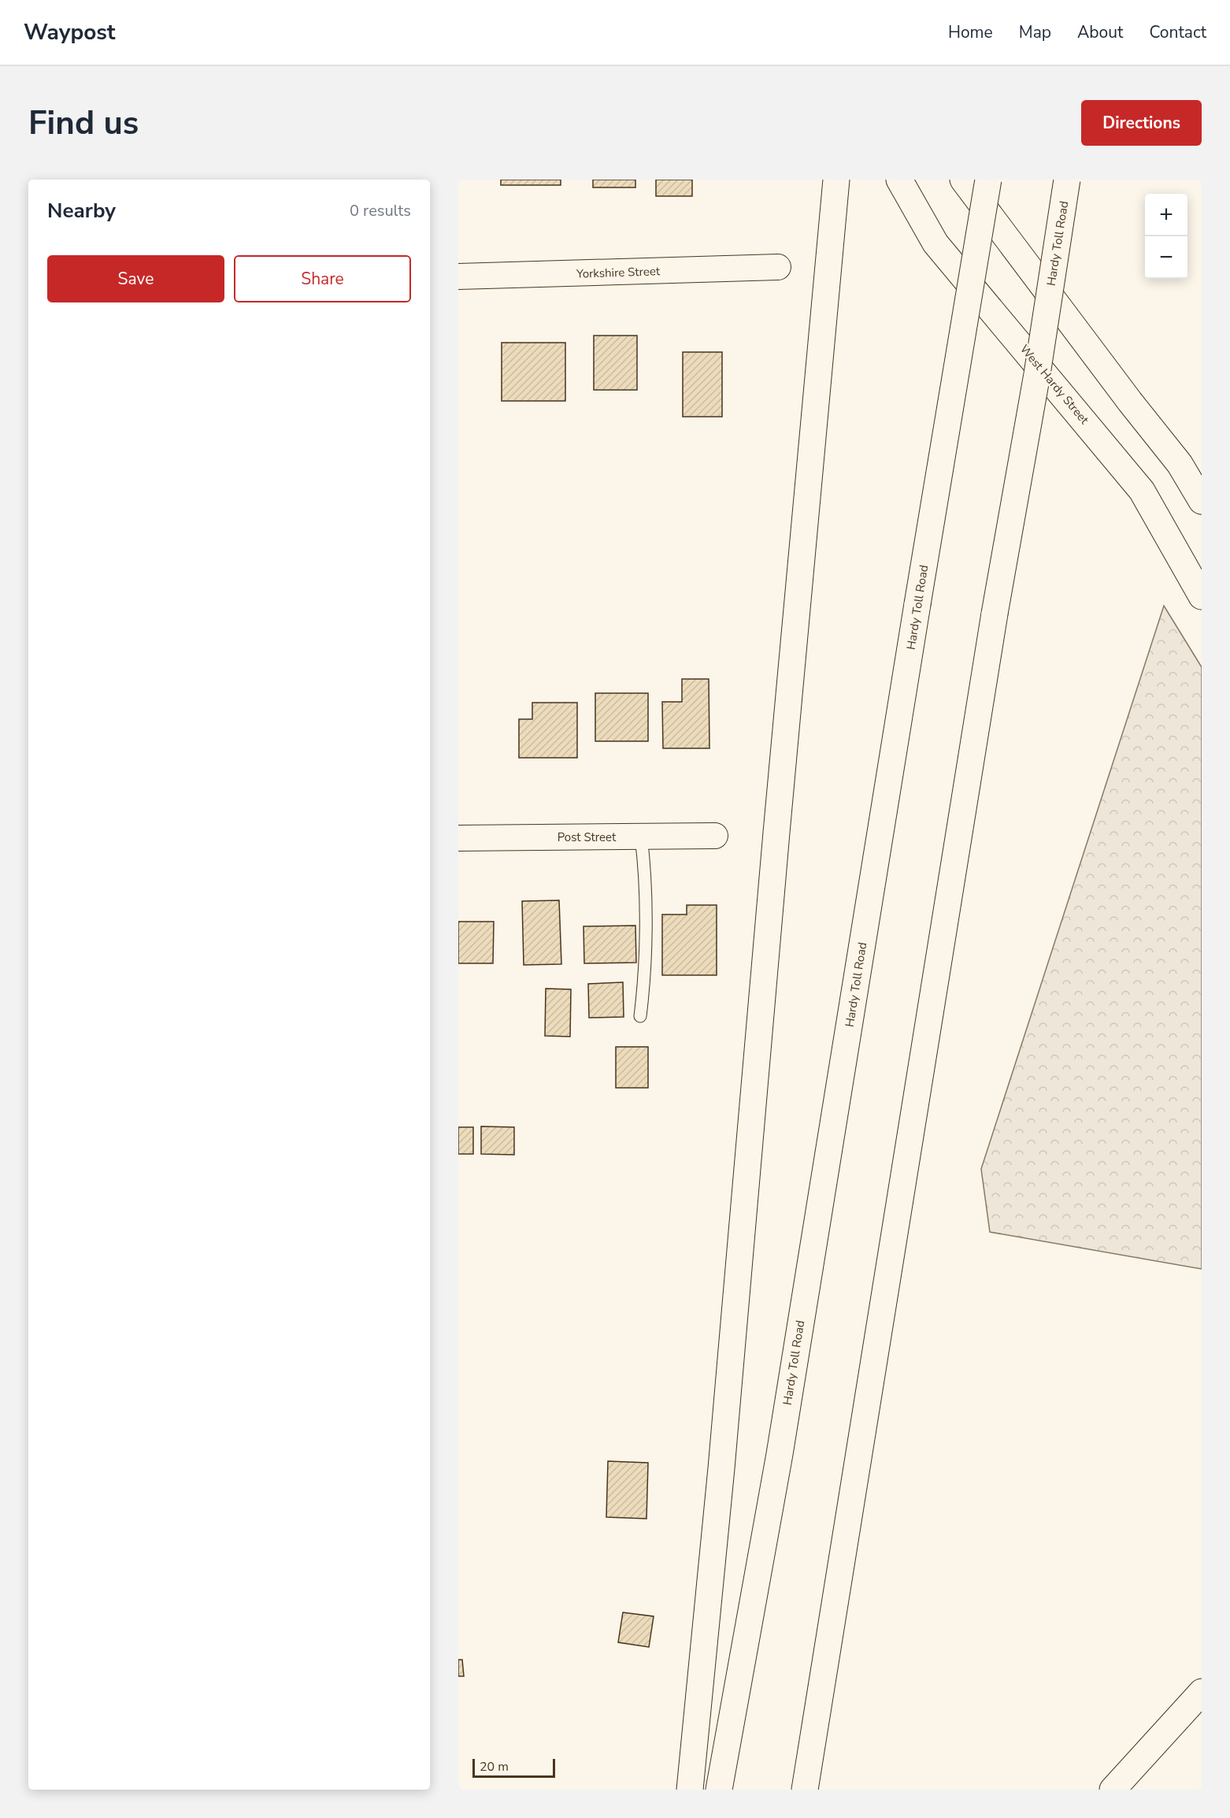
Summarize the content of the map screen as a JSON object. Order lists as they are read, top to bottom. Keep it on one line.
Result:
{"streets":{"main road":["Hardy Toll Road","West Hardy Street"],"street":["Yorkshire Street","Post Street"]},"scale_bar":"20 m","page":{"header":"Waypost","nav":["Home","Map","About","Contact"],"buttons":["Directions",["Save","Share"]],"title":"Find us","heading":["Nearby","0 results"],"map_buttons":["+","−"],"scale":"20 m"}}
